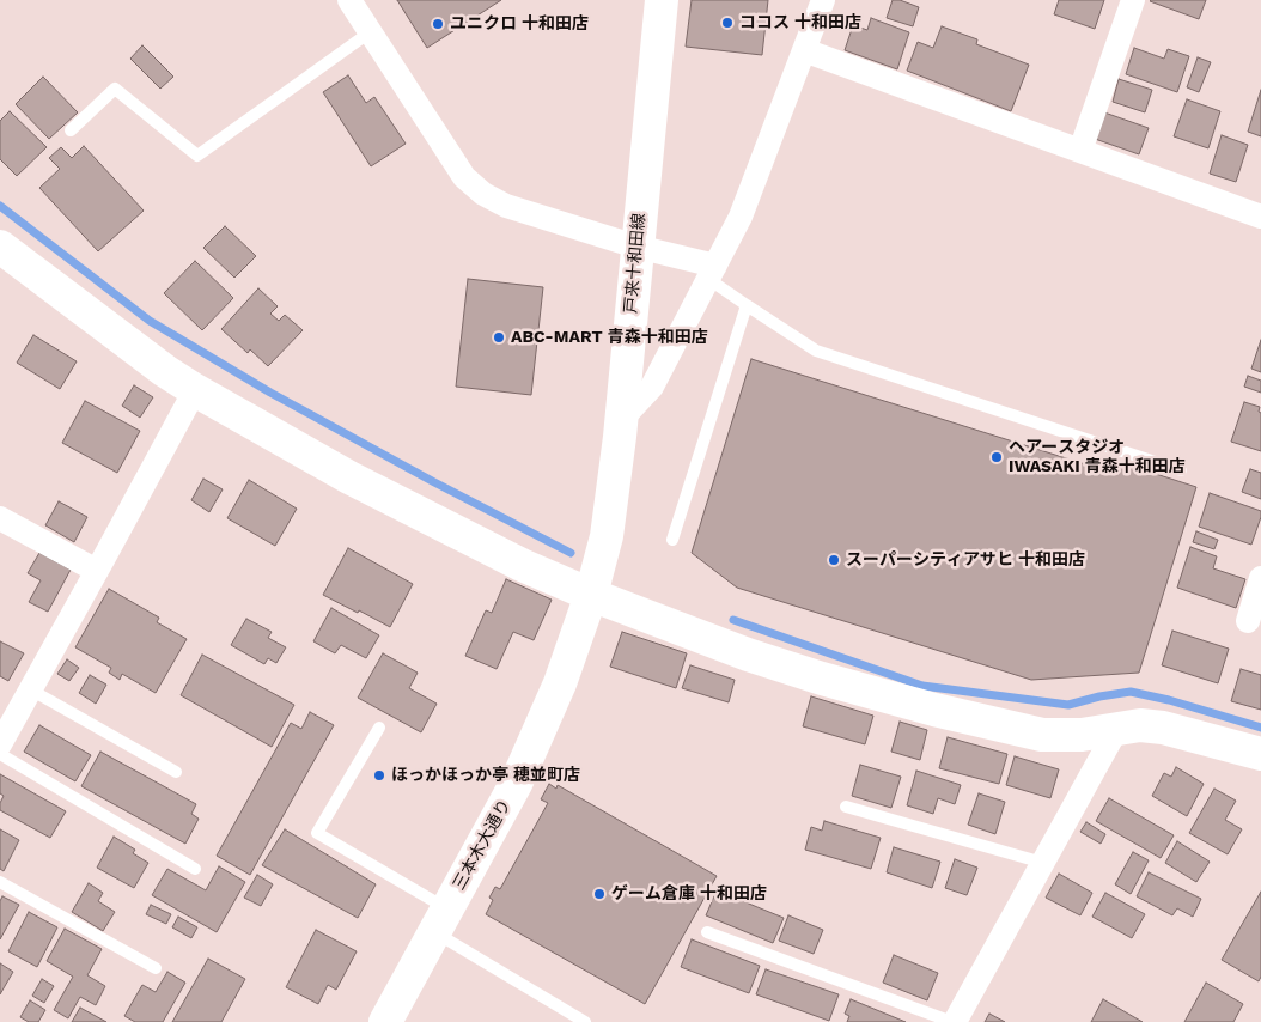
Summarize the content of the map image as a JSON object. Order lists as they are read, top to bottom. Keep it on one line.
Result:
{"streets":{"street":["戸来十和田線","三本木大通り"]},"crossings":[["戸来十和田線","三本木大通り"]],"places":["ココス 十和田店","ユニクロ 十和田店","ABC-MART 青森十和田店","ヘアースタジオ IWASAKI 青森十和田店","スーパーシティアサヒ 十和田店","ほっかほっか亭 穂並町店","ゲーム倉庫 十和田店"]}
